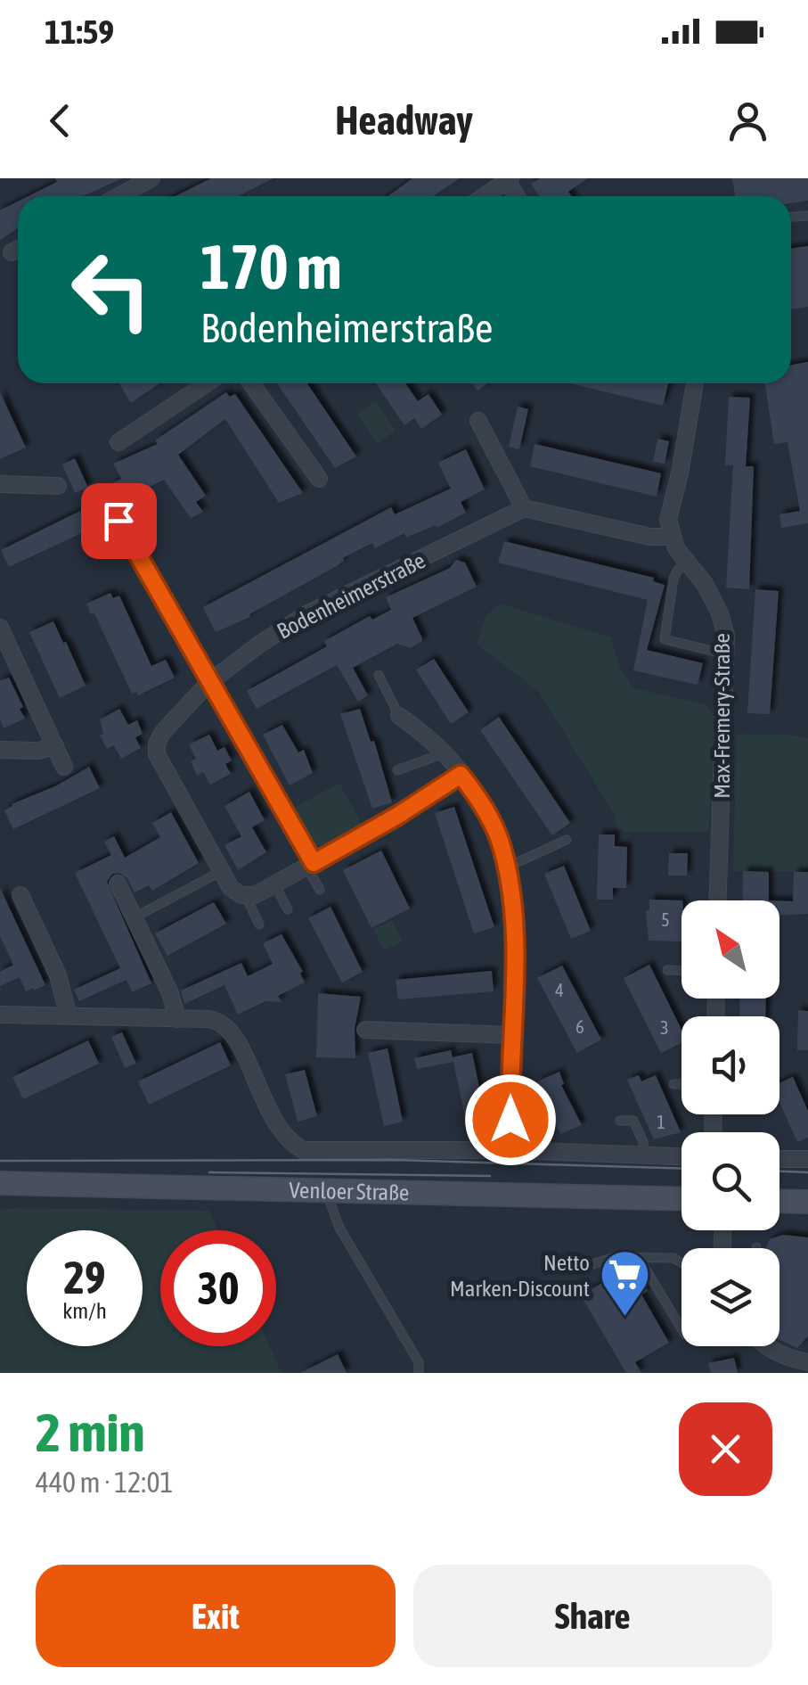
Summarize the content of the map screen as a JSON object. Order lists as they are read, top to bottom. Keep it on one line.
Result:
{"streets":{"main road":["Venloer Straße"],"street":["Bodenheimerstraße","Max-Fremery-Straße"]},"places":{"supermarket":["Netto Marken-Discount"]},"house_numbers":["5","4","6","3","1"],"north":"top left","page":{"status":"11:59","header":"Headway","turn":["170 m","Bodenheimerstraße"],"speed":"29 km/h","limit":"30","heading":["2 min","440 m · 12:01"],"buttons":["Exit","Share"]}}
